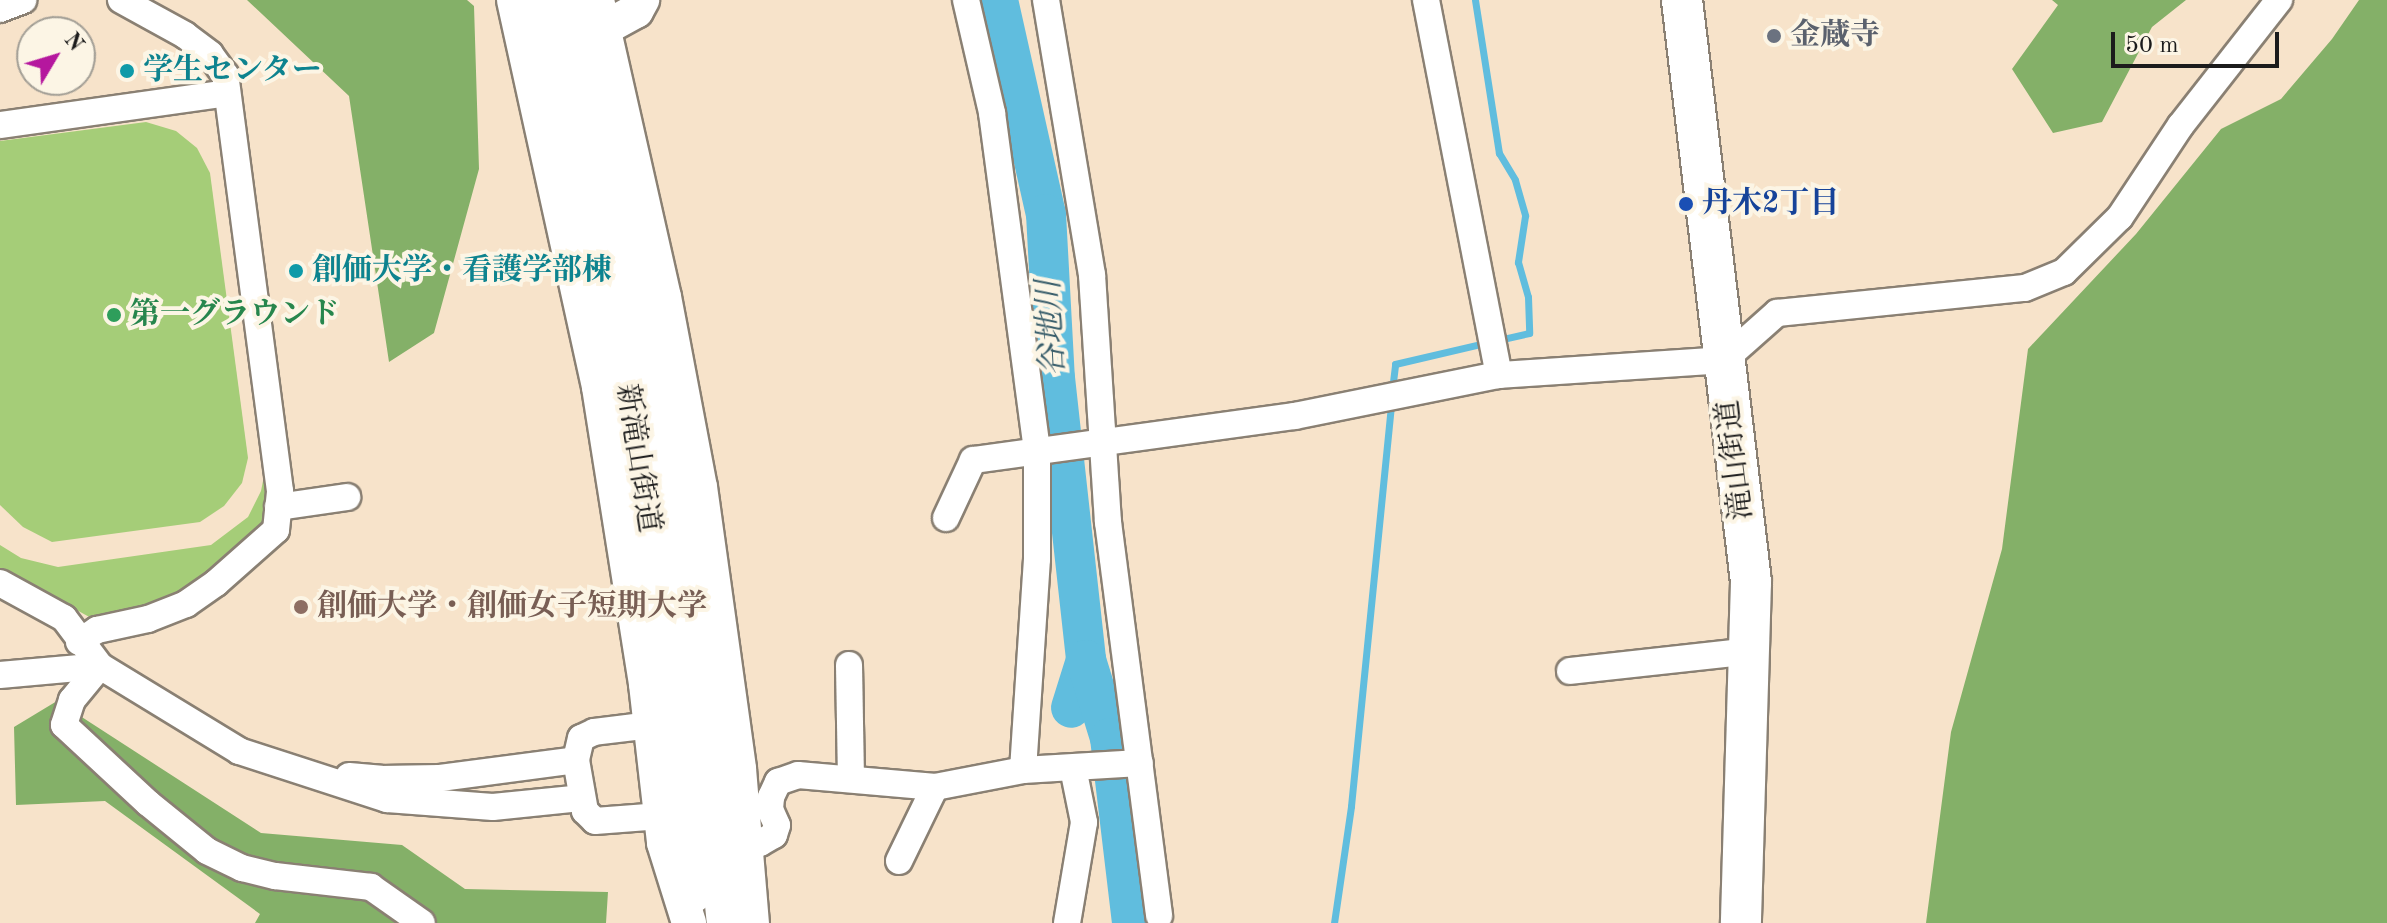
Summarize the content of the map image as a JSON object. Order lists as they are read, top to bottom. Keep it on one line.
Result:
{"streets":{"highway":["滝山街道"],"main road":["新滝山街道"]},"water":["谷地川"],"places":["金蔵寺","学生センター","丹木2丁目","創価大学・看護学部棟","第一グラウンド","創価大学・創価女子短期大学"],"scale_bar":"50 m","north":"top right"}
